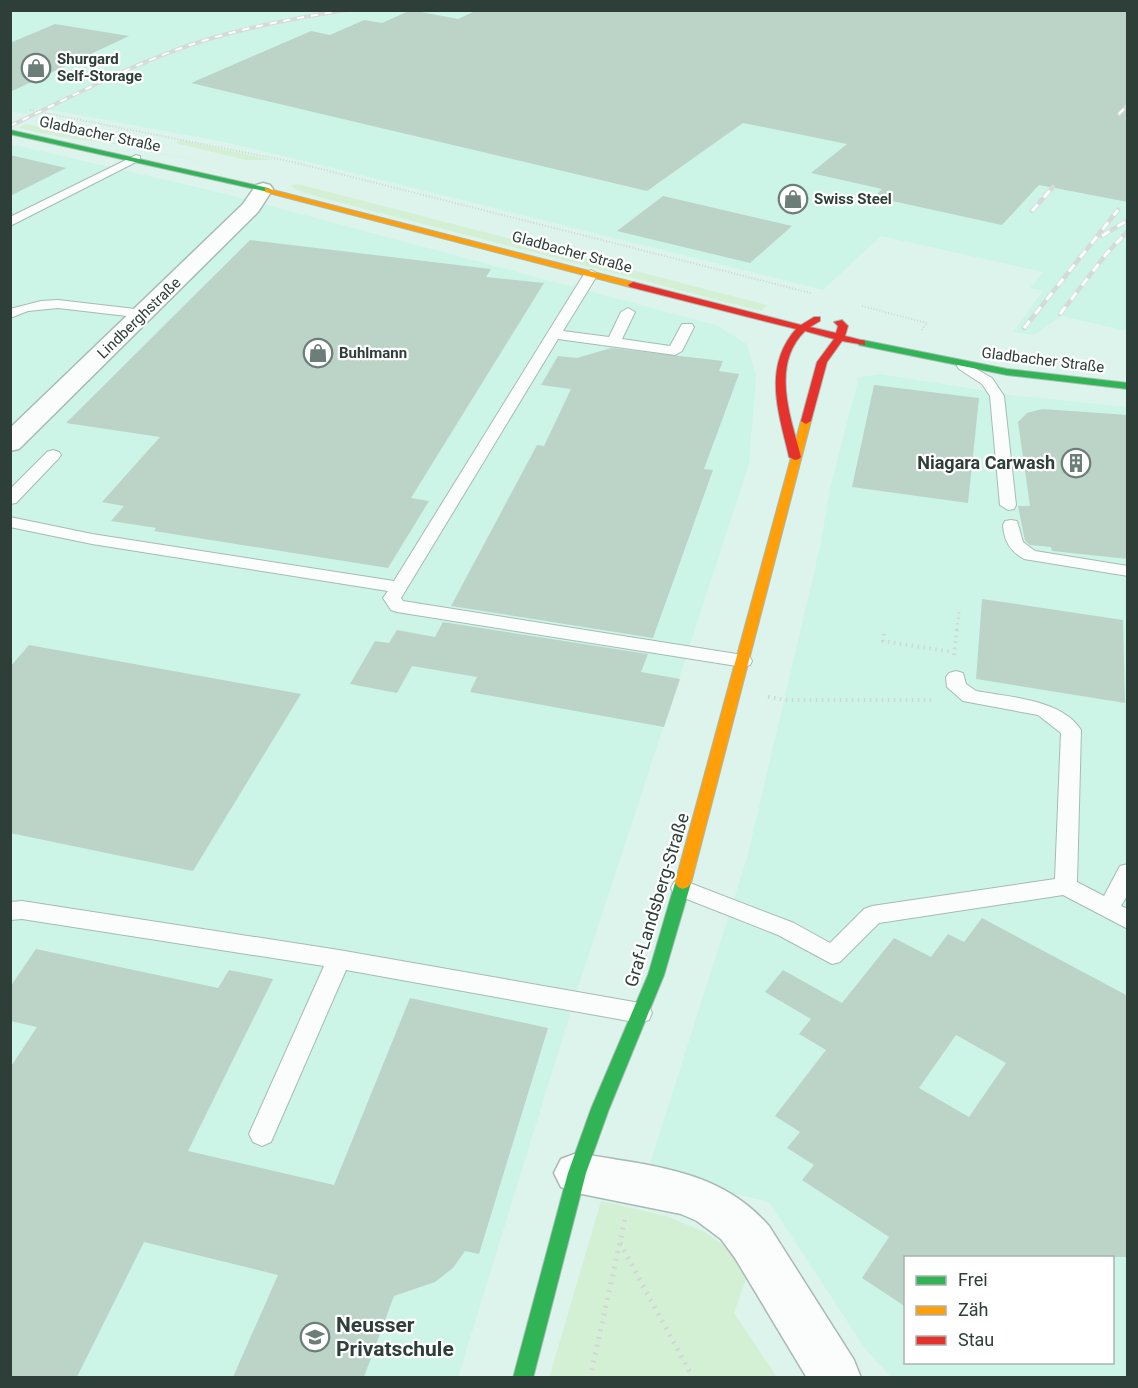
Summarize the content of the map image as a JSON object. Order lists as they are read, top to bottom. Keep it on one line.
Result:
{"streets":{"main road":["Gladbacher Straße","Graf-Landsberg-Straße"],"street":["Lindberghstraße"]},"crossings":[["Gladbacher Straße","Lindberghstraße"],["Gladbacher Straße","Graf-Landsberg-Straße"]],"places":{"shop":["Shurgard Self-Storage","Swiss Steel","Buhlmann"],"building":["Niagara Carwash"],"school or university":["Neusser Privatschule"]},"legend":["Frei","Zäh","Stau"]}
